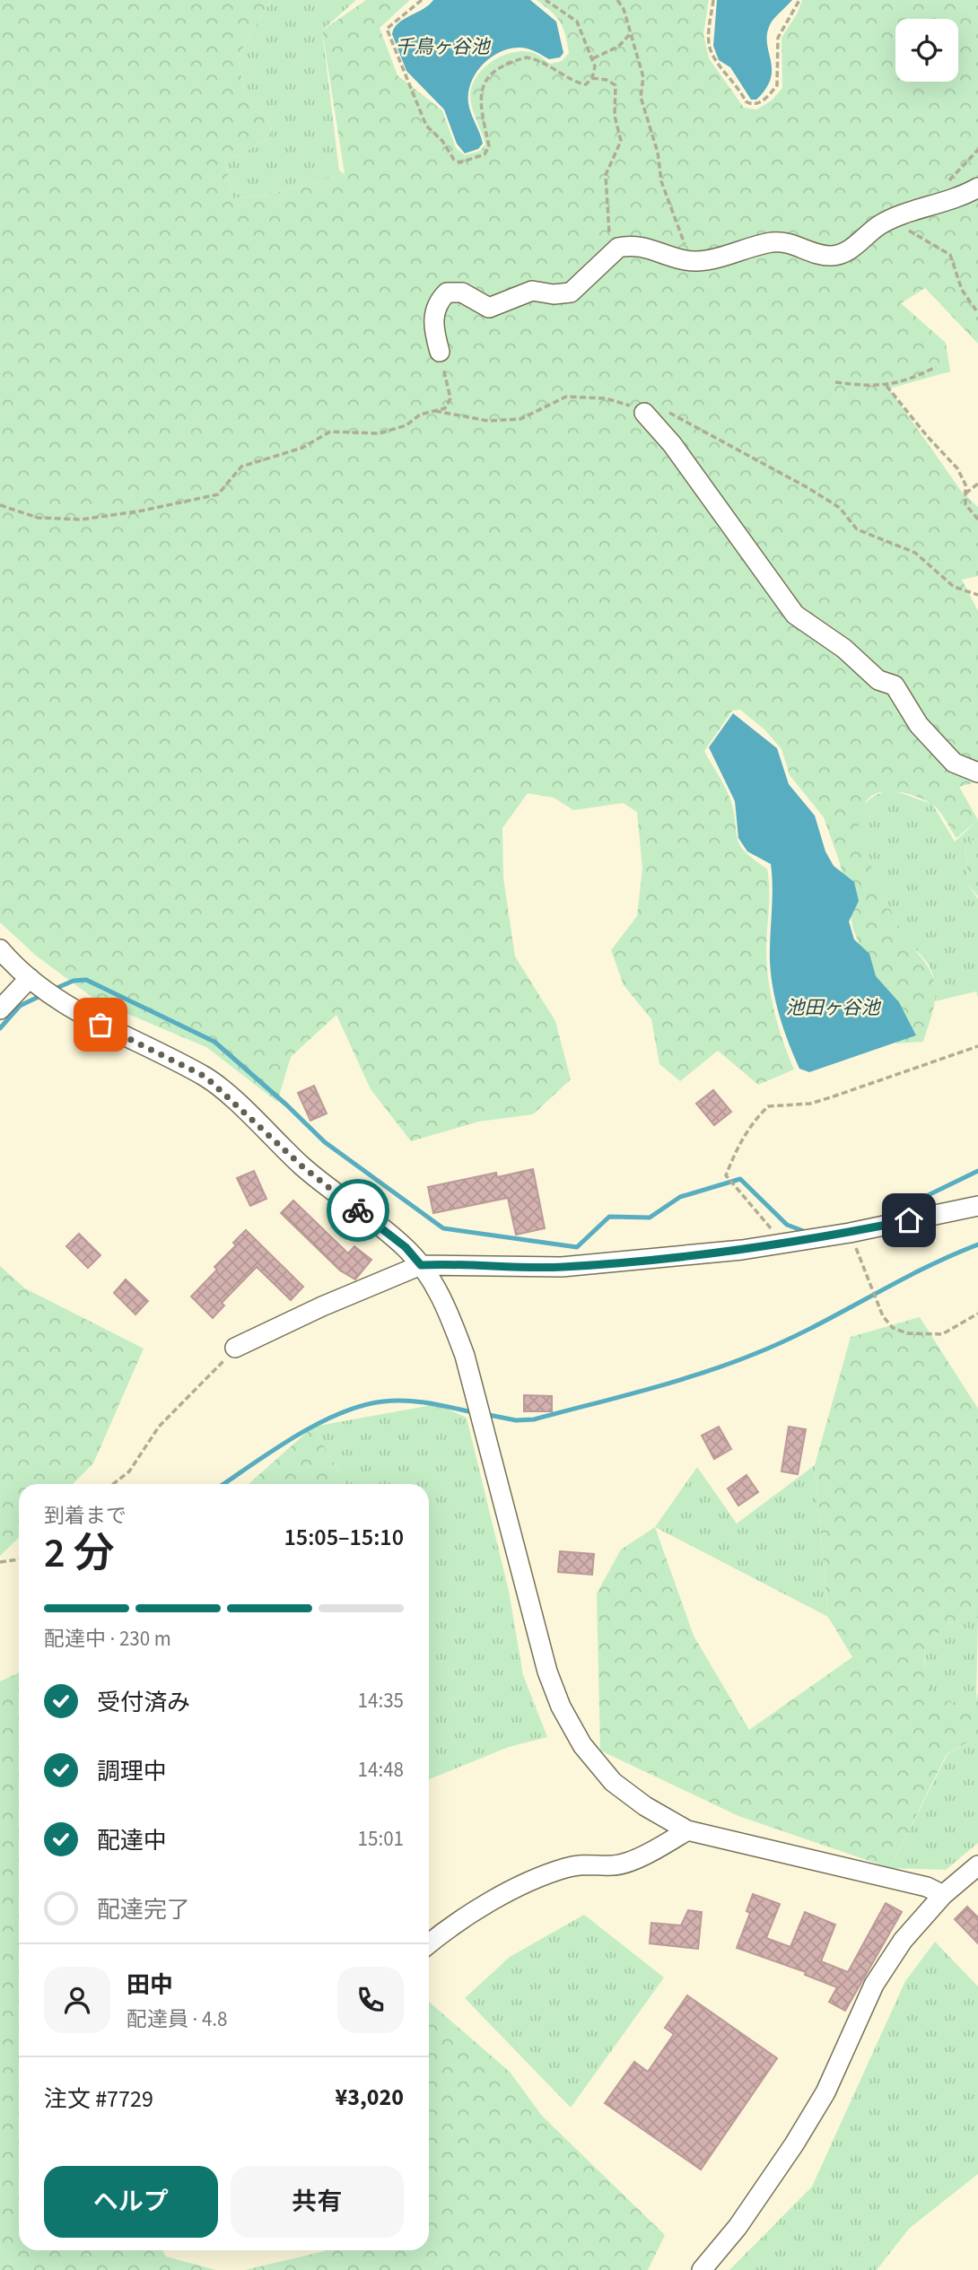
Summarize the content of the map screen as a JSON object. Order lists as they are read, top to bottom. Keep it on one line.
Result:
{"water":["千鳥ヶ谷池","池田ヶ谷池"],"page":{"heading":["2 分","到着まで","15:05–15:10"],"panel":["田中","配達員 · 4.8","注文 #7729","¥3,020"],"bar":"配達中 · 230 m","list":[["受付済み","14:35"],["調理中","14:48"],["配達中","15:01"],"配達完了"],"buttons":["ヘルプ","共有"]}}
